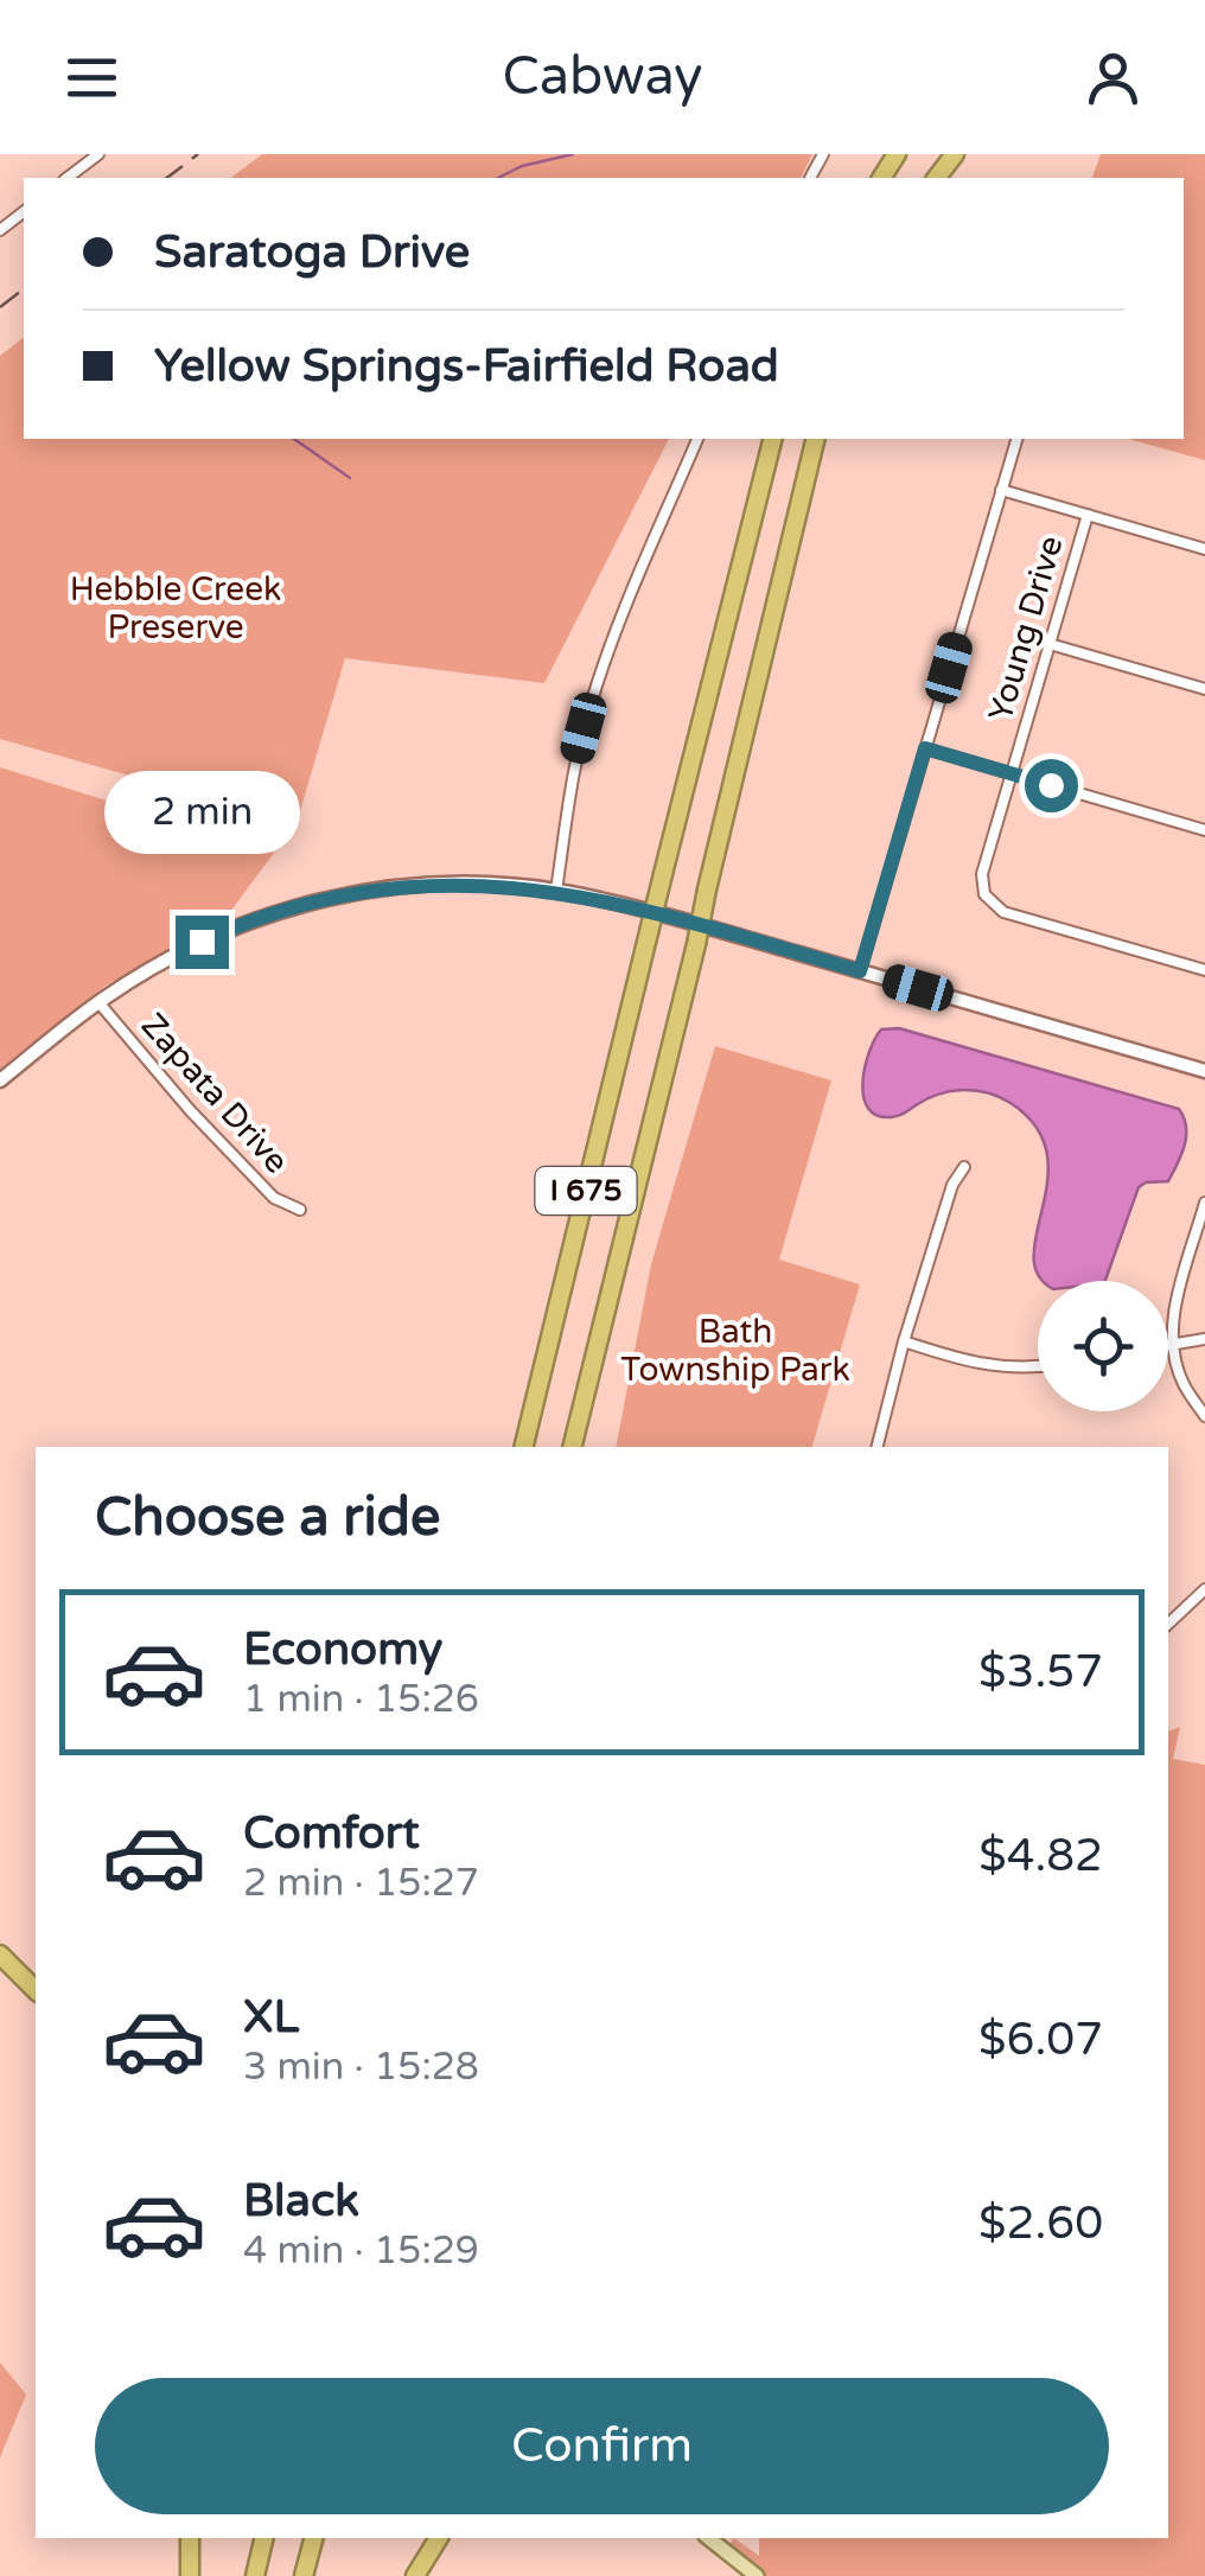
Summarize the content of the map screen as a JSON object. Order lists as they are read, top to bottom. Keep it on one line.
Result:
{"streets":{"highway":["I 675"],"street":["Young Drive","Zapata Drive"]},"parks":["Hebble Creek Preserve","Bath Township Park"],"page":{"header":"Cabway","banner":["Saratoga Drive","Yellow Springs-Fairfield Road"],"bubble":"2 min","heading":"Choose a ride","list":[{"name":"Economy","note":"1 min · 15:26","value":"$3.57"},{"name":"Comfort","note":"2 min · 15:27","value":"$4.82"},{"name":"XL","note":"3 min · 15:28","value":"$6.07"},{"name":"Black","note":"4 min · 15:29","value":"$2.60"}],"buttons":"Confirm"}}
